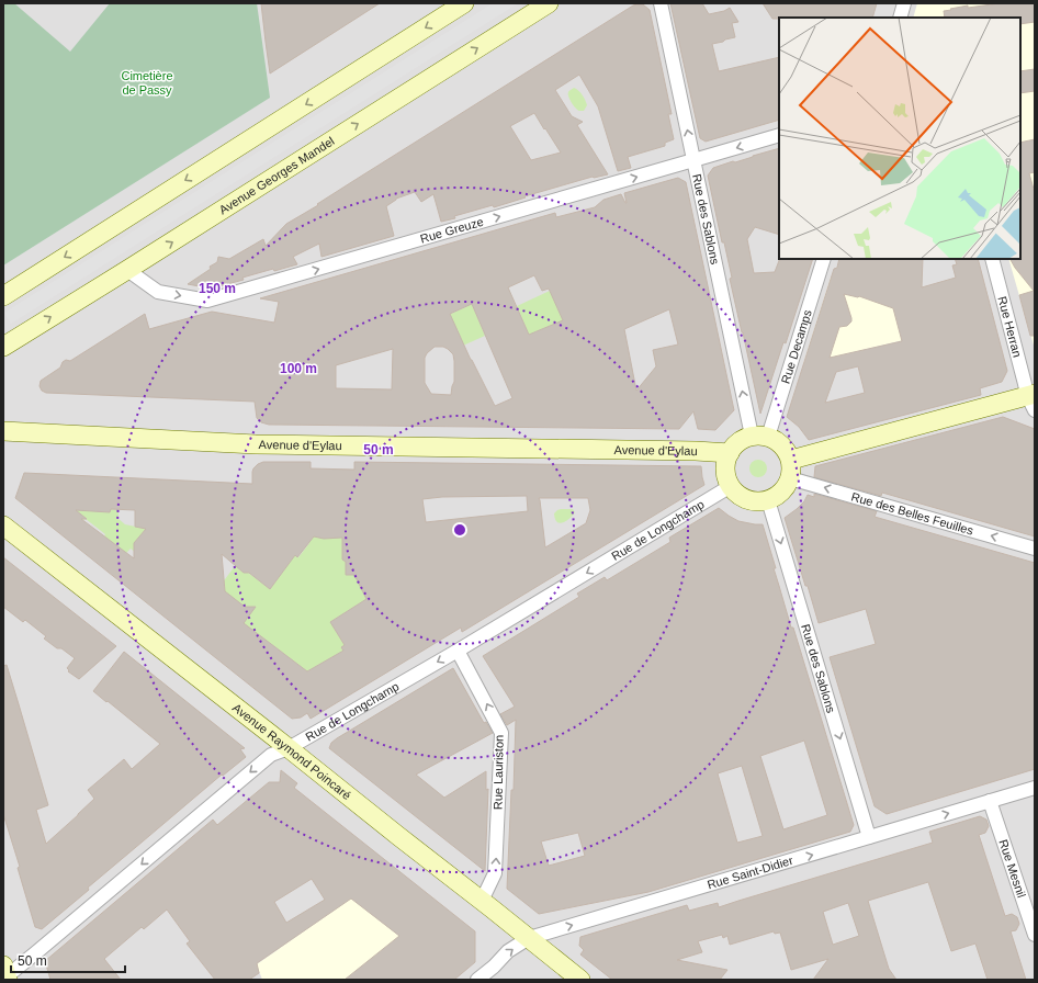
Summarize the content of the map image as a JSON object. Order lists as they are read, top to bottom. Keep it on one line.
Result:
{"streets":{"street":["Avenue Georges Mandel","Rue des Sablons","Rue Greuze","Rue Herran","Rue Decamps","Avenue d'Eylau","Rue des Belles Feuilles","Rue de Longchamp","Avenue Raymond Poincaré","Rue Lauriston","Rue Mesnil","Rue Saint-Didier"]},"crossings":[["Avenue Georges Mandel","Rue Greuze"],["Rue des Sablons","Rue Greuze"],["Rue des Sablons","Rue Decamps"],["Rue des Sablons","Avenue d'Eylau"],["Rue des Sablons","Rue des Belles Feuilles"],["Rue des Sablons","Rue de Longchamp"],["Rue des Sablons","Rue Saint-Didier"],["Rue Decamps","Avenue d'Eylau"],["Rue Decamps","Rue des Belles Feuilles"],["Rue Decamps","Rue de Longchamp"],["Avenue d'Eylau","Rue des Belles Feuilles"],["Avenue d'Eylau","Rue de Longchamp"],["Rue des Belles Feuilles","Rue de Longchamp"],["Rue de Longchamp","Avenue Raymond Poincaré"],["Rue de Longchamp","Rue Lauriston"],["Avenue Raymond Poincaré","Rue Lauriston"],["Avenue Raymond Poincaré","Rue Saint-Didier"],["Rue Mesnil","Rue Saint-Didier"]],"one_way":["Rue des Belles Feuilles","Rue de Longchamp","Rue Lauriston","Rue Saint-Didier"],"parks":["Cimetière de Passy"],"scale_bar":"50 m","rings":["150 m","100 m","50 m"]}
